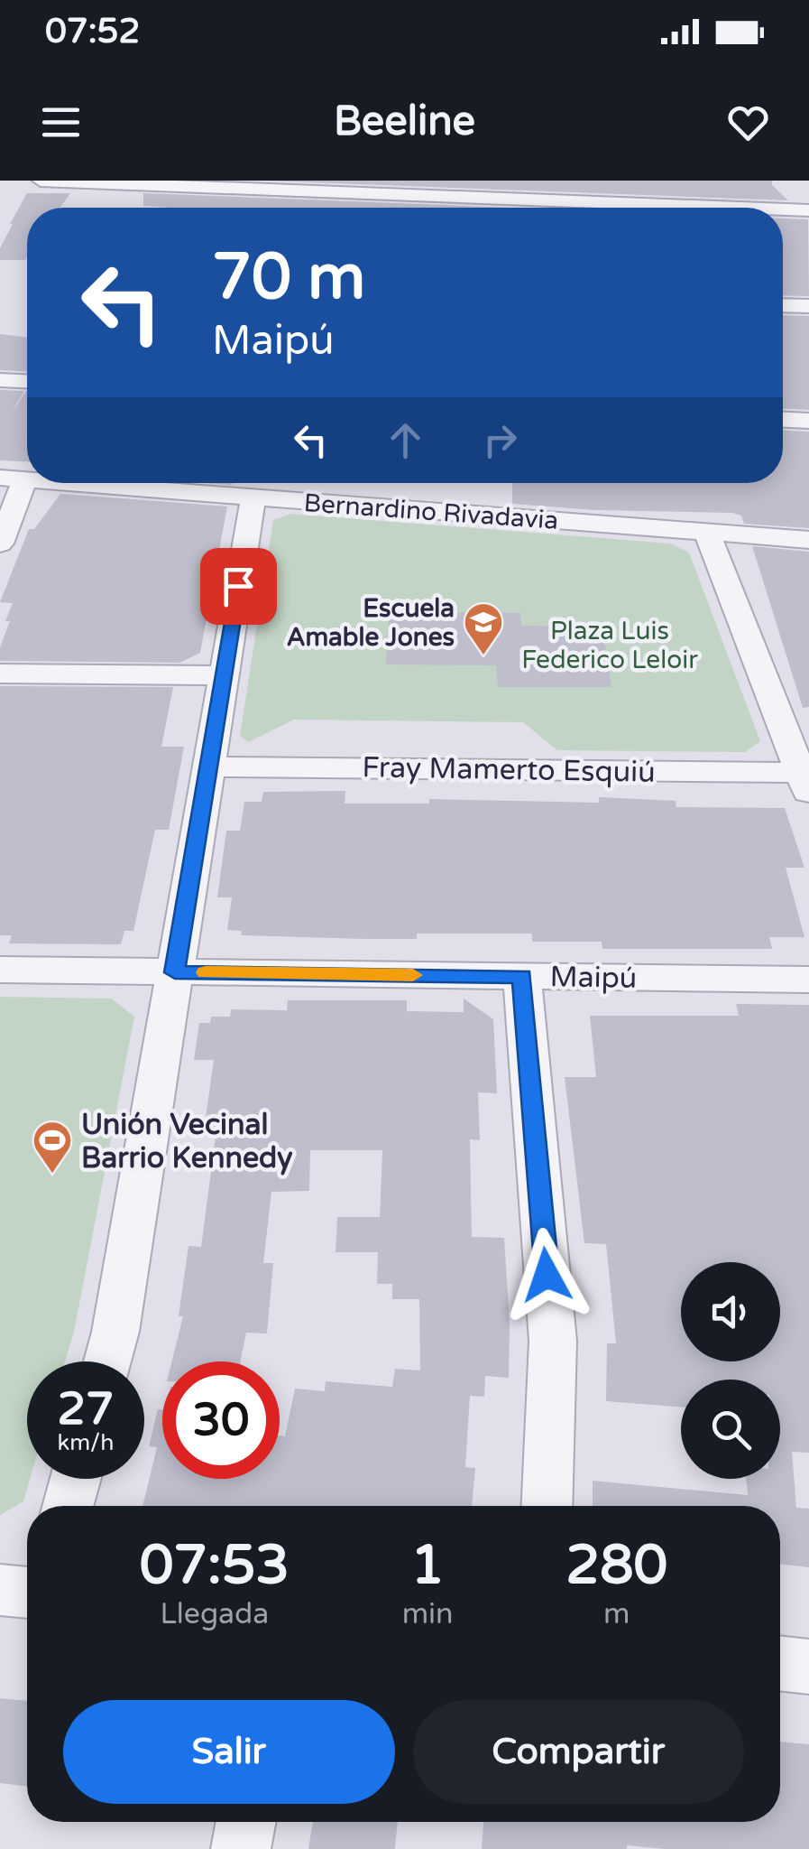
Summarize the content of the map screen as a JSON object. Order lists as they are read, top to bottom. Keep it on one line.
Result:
{"streets":{"street":["Bernardino Rivadavia","Fray Mamerto Esquiú","Maipú"]},"parks":["Plaza Luis Federico Leloir"],"places":{"school or university":["Escuela Amable Jones"],"sports":["Unión Vecinal Barrio Kennedy"]},"page":{"status":"07:52","header":"Beeline","turn":["70 m","Maipú"],"speed":"27 km/h","limit":"30","eta":["07:53","Llegada","1","min","280","m"],"buttons":["Salir","Compartir"]}}
